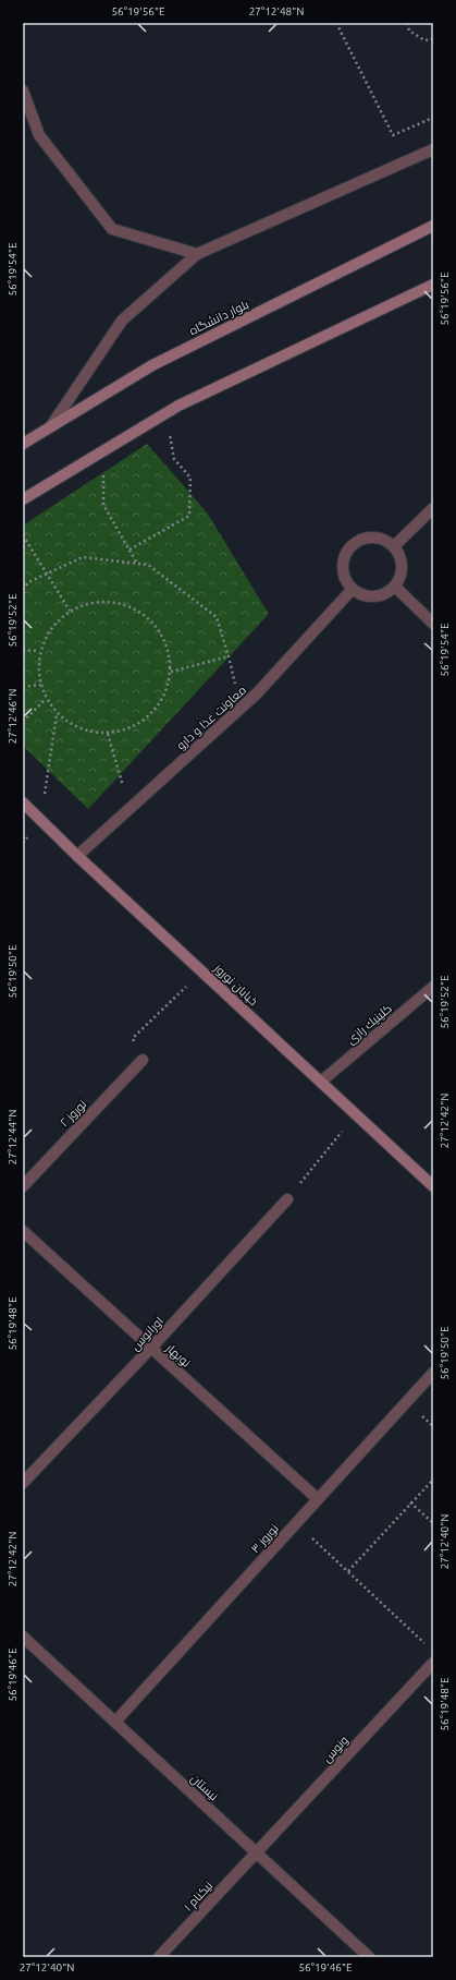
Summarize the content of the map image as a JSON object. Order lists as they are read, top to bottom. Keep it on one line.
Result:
{"streets":{"main road":["بلوار دانشگاه","خیابان نوروز"],"street":["معاونت غذا و دارو","كلينيك رازی","نوروز ۲","اورانوس","نوبهار","نوروز ۳","ونوس","نیستان","نیکنام ۱"]},"crossings":[["معاونت غذا و دارو","خیابان نوروز"],["خیابان نوروز","كلينيك رازی"],["اورانوس","نوبهار"],["نوبهار","نوروز ۳"],["نوروز ۳","نیستان"],["ونوس","نیستان"],["ونوس","نیکنام ۱"],["نیستان","نیکنام ۱"]],"coordinates":["56°19'56\"E","27°12'48\"N","56°19'54\"E","56°19'52\"E","27°12'46\"N","56°19'50\"E","27°12'42\"N","27°12'44\"N","56°19'48\"E","27°12'40\"N","56°19'46\"E"]}
